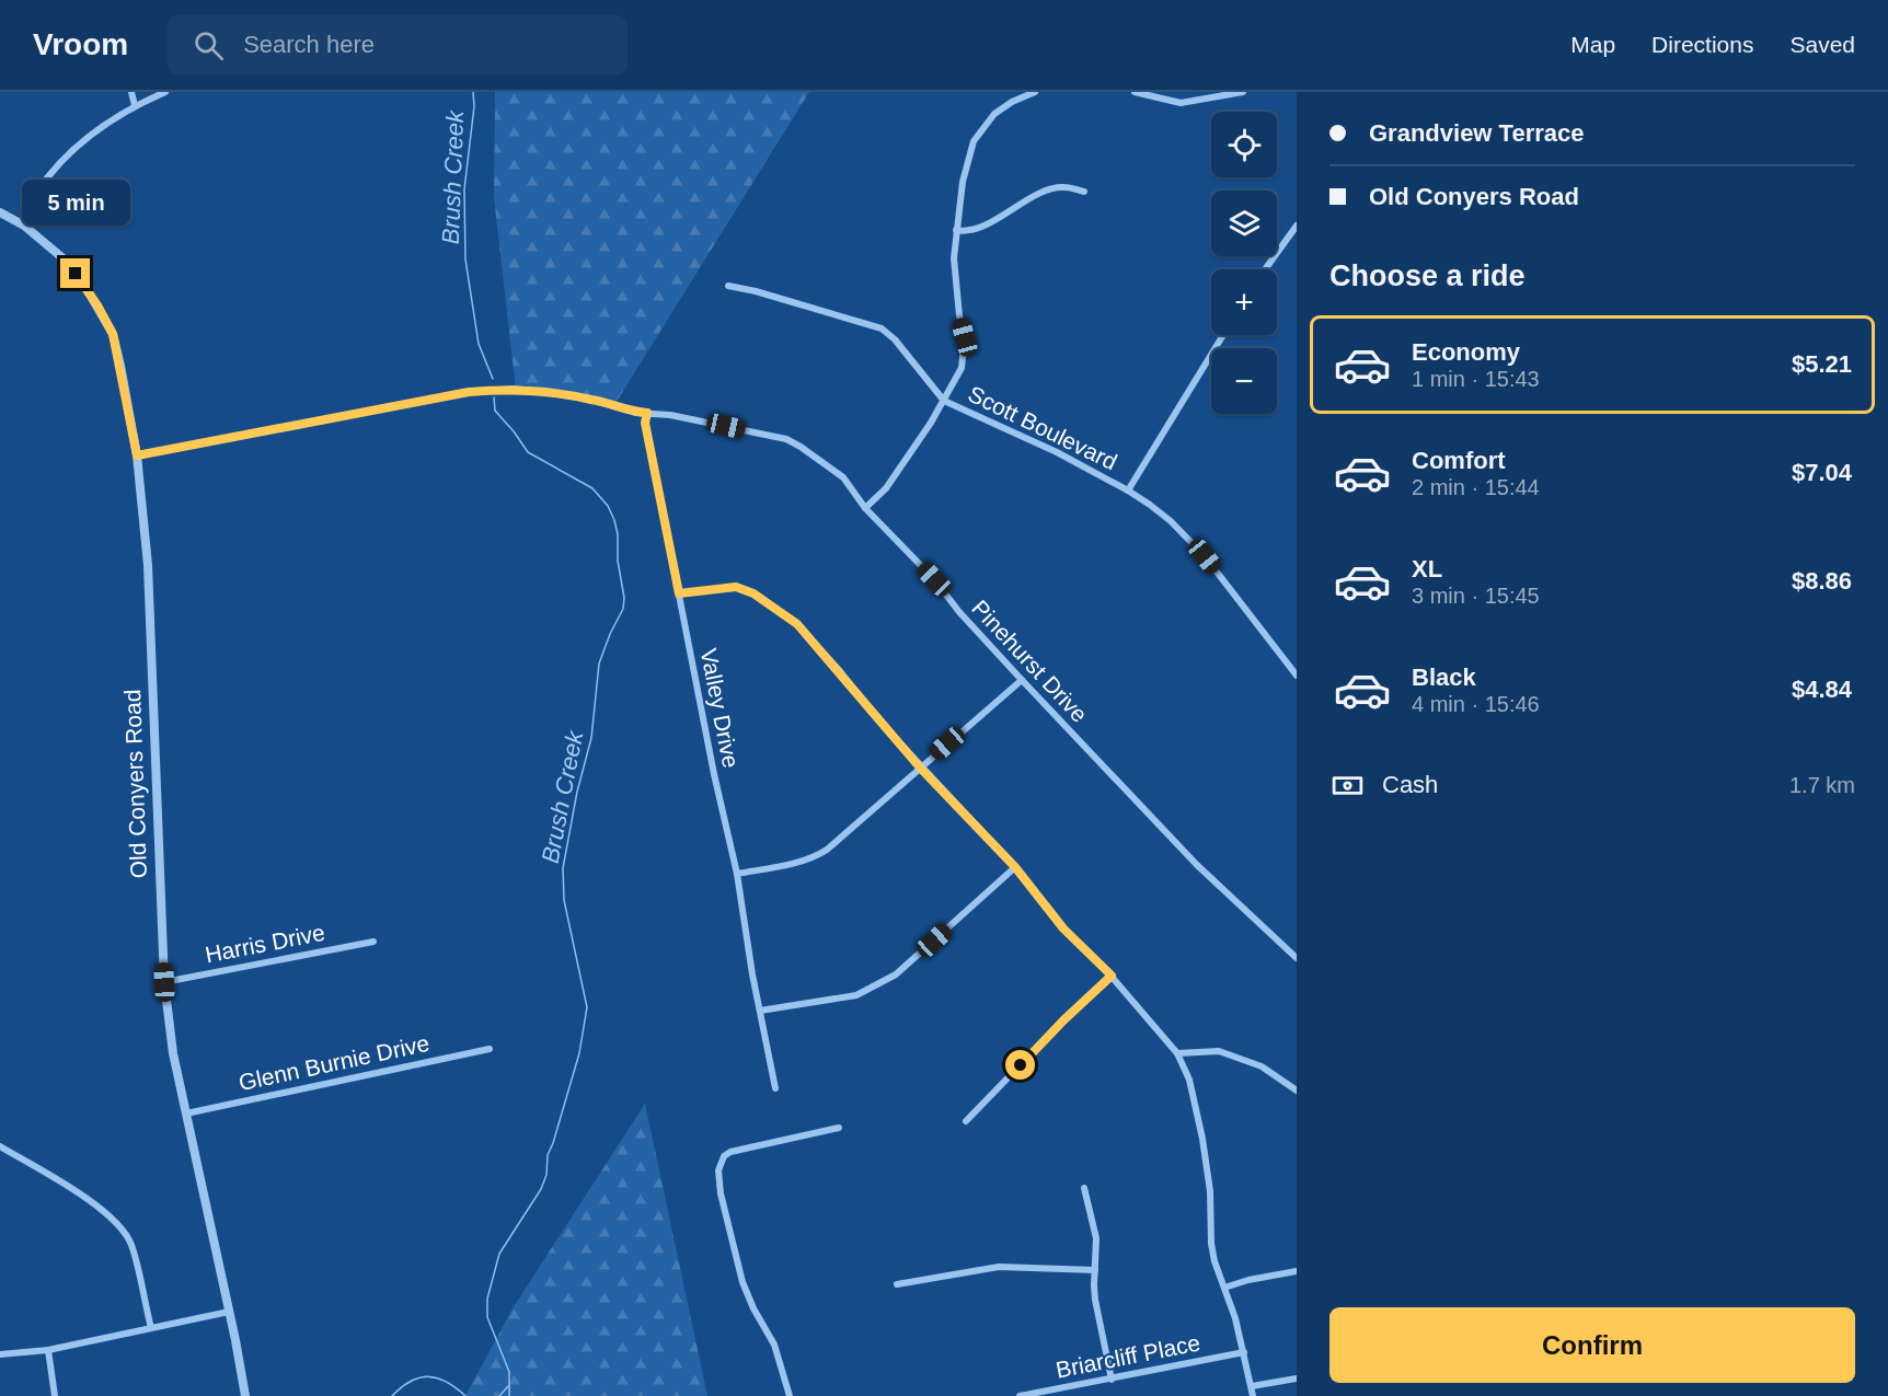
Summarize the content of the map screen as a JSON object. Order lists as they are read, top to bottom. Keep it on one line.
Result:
{"streets":{"street":["Scott Boulevard","Pinehurst Drive","Valley Drive","Old Conyers Road","Harris Drive","Glenn Burnie Drive","Briarcliff Place"]},"crossings":[["Pinehurst Drive","Valley Drive"],["Pinehurst Drive","Old Conyers Road"],["Old Conyers Road","Harris Drive"],["Old Conyers Road","Glenn Burnie Drive"]],"water":["Brush Creek"],"page":{"header":"Vroom","search":"Search here","nav":["Map","Directions","Saved"],"banner":["Grandview Terrace","Old Conyers Road"],"map_buttons":["+","−"],"bubble":"5 min","heading":"Choose a ride","list":[{"name":"Economy","note":"1 min · 15:43","value":"$5.21"},{"name":"Comfort","note":"2 min · 15:44","value":"$7.04"},{"name":"XL","note":"3 min · 15:45","value":"$8.86"},{"name":"Black","note":"4 min · 15:46","value":"$4.84"}],"pay":["Cash","1.7 km"],"buttons":"Confirm"}}
